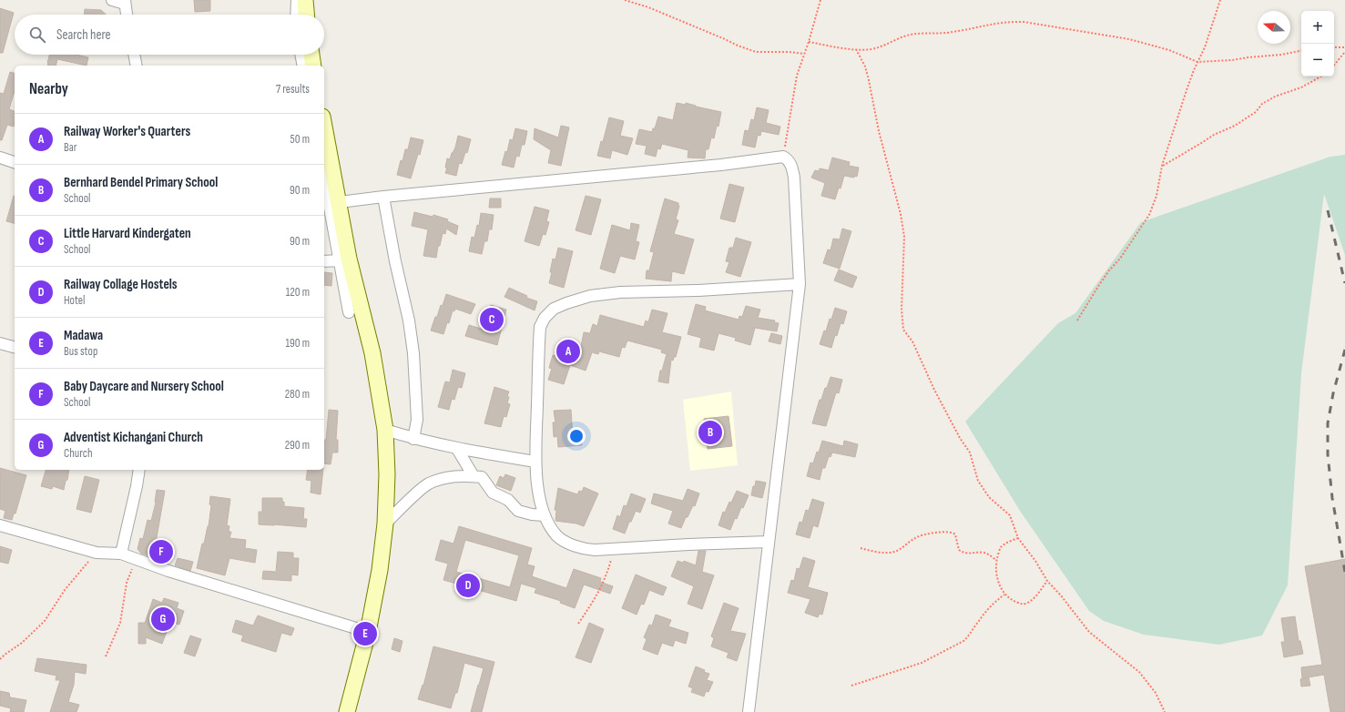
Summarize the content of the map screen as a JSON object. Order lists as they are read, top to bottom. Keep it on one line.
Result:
{"north":"left","page":{"map_buttons":["+","−"],"search":"Search here","heading":["Nearby","7 results"],"list":[{"mark":"A","name":"Railway Worker's Quarters","note":"Bar","value":"50 m"},{"mark":"B","name":"Bernhard Bendel Primary School","note":"School","value":"90 m"},{"mark":"C","name":"Little Harvard Kindergaten","note":"School","value":"90 m"},{"mark":"D","name":"Railway Collage Hostels","note":"Hotel","value":"120 m"},{"mark":"E","name":"Madawa","note":"Bus stop","value":"190 m"},{"mark":"F","name":"Baby Daycare and Nursery School","note":"School","value":"280 m"},{"mark":"G","name":"Adventist Kichangani Church","note":"Church","value":"290 m"}],"pins":["C","A","B","F","D","G","E"]}}
